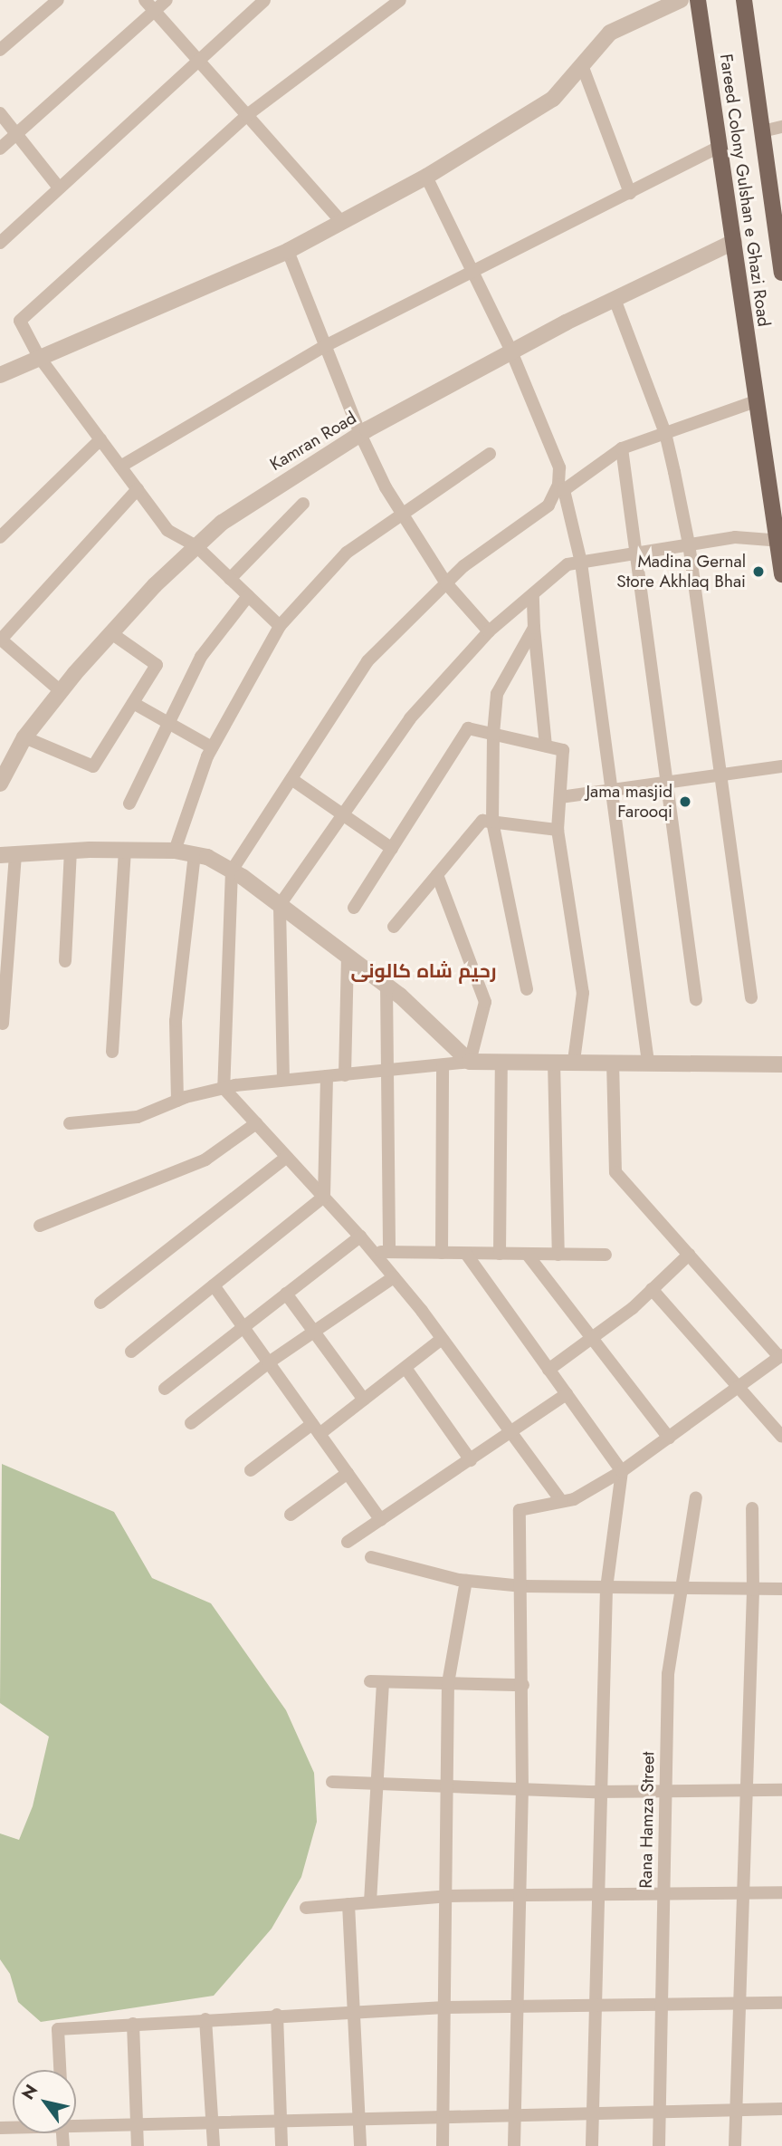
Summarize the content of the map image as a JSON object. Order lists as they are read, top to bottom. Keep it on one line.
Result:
{"streets":{"main road":["Fareed Colony Gulshan e Ghazi Road"],"street":["Kamran Road","Rana Hamza Street"]},"crossings":[["Fareed Colony Gulshan e Ghazi Road","Kamran Road"]],"districts":["رحیم شاہ کالونی"],"places":["Madina Gernal Store Akhlaq Bhai","Jama masjid Farooqi"],"north":"top left"}
